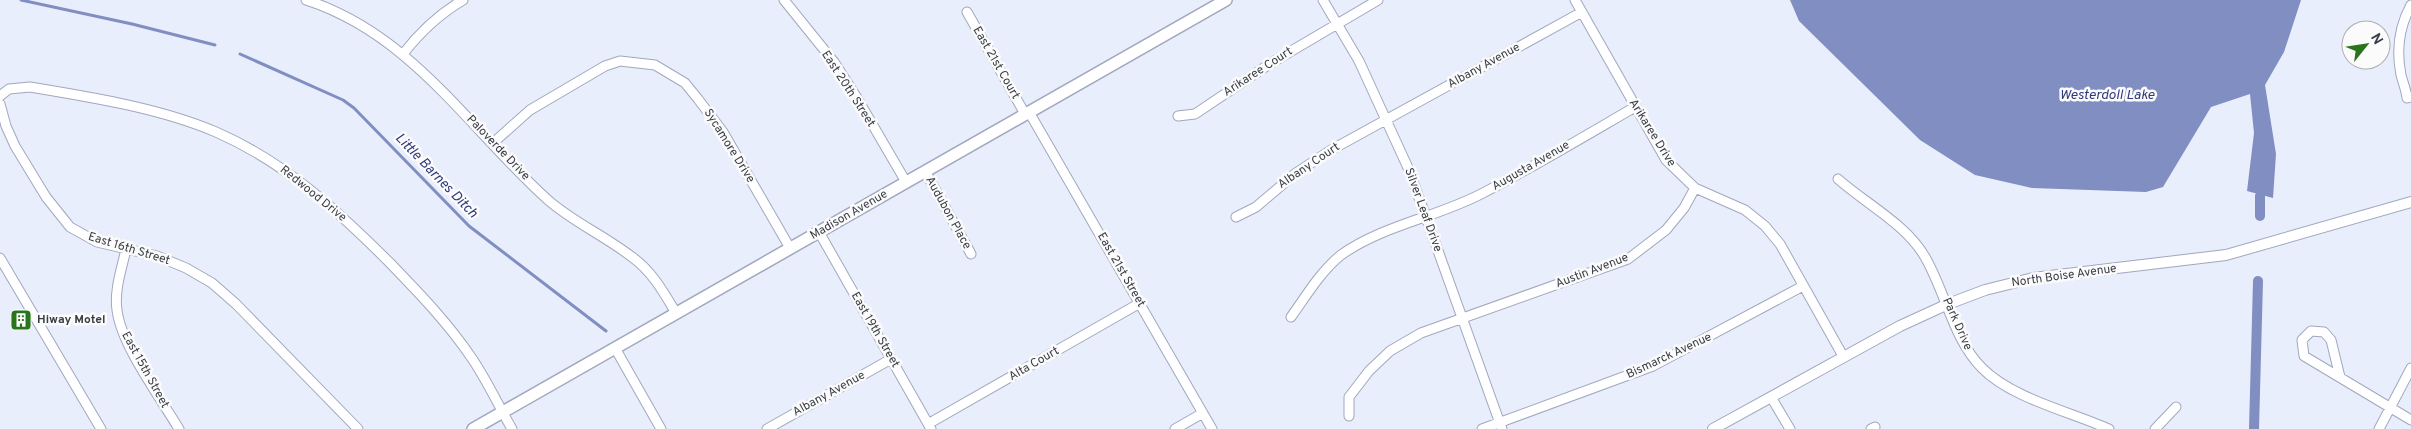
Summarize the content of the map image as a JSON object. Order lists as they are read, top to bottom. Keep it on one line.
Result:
{"streets":{"main road":["Madison Avenue"],"street":["East 21st Court","Albany Avenue","Arikaree Court","East 20th Street","Arikaree Drive","Sycamore Drive","Paloverde Drive","Albany Court","Augusta Avenue","Redwood Drive","Silver Leaf Drive","Audubon Place","East 16th Street","East 21st Street","Austin Avenue","North Boise Avenue","Park Drive","East 19th Street","Bismarck Avenue","Alta Court","East 15th Street"]},"crossings":[["East 21st Court","Madison Avenue"],["East 21st Court","East 21st Street"],["Albany Avenue","Arikaree Drive"],["Albany Avenue","Albany Court"],["Albany Avenue","Silver Leaf Drive"],["Albany Avenue","East 19th Street"],["Arikaree Court","Silver Leaf Drive"],["East 20th Street","Madison Avenue"],["Arikaree Drive","Augusta Avenue"],["Arikaree Drive","Austin Avenue"],["Arikaree Drive","North Boise Avenue"],["Arikaree Drive","Bismarck Avenue"],["Sycamore Drive","Paloverde Drive"],["Sycamore Drive","Madison Avenue"],["Paloverde Drive","Madison Avenue"],["Albany Court","Silver Leaf Drive"],["Augusta Avenue","Silver Leaf Drive"],["Redwood Drive","Madison Avenue"],["Silver Leaf Drive","Austin Avenue"],["Silver Leaf Drive","Bismarck Avenue"],["Audubon Place","Madison Avenue"],["Madison Avenue","East 21st Street"],["Madison Avenue","East 19th Street"],["East 16th Street","East 15th Street"],["East 21st Street","Alta Court"],["North Boise Avenue","Park Drive"],["East 19th Street","Alta Court"]],"water":["Westerdoll Lake","Little Barnes Ditch"],"places":{"building":["Hiway Motel"]},"north":"top right"}
